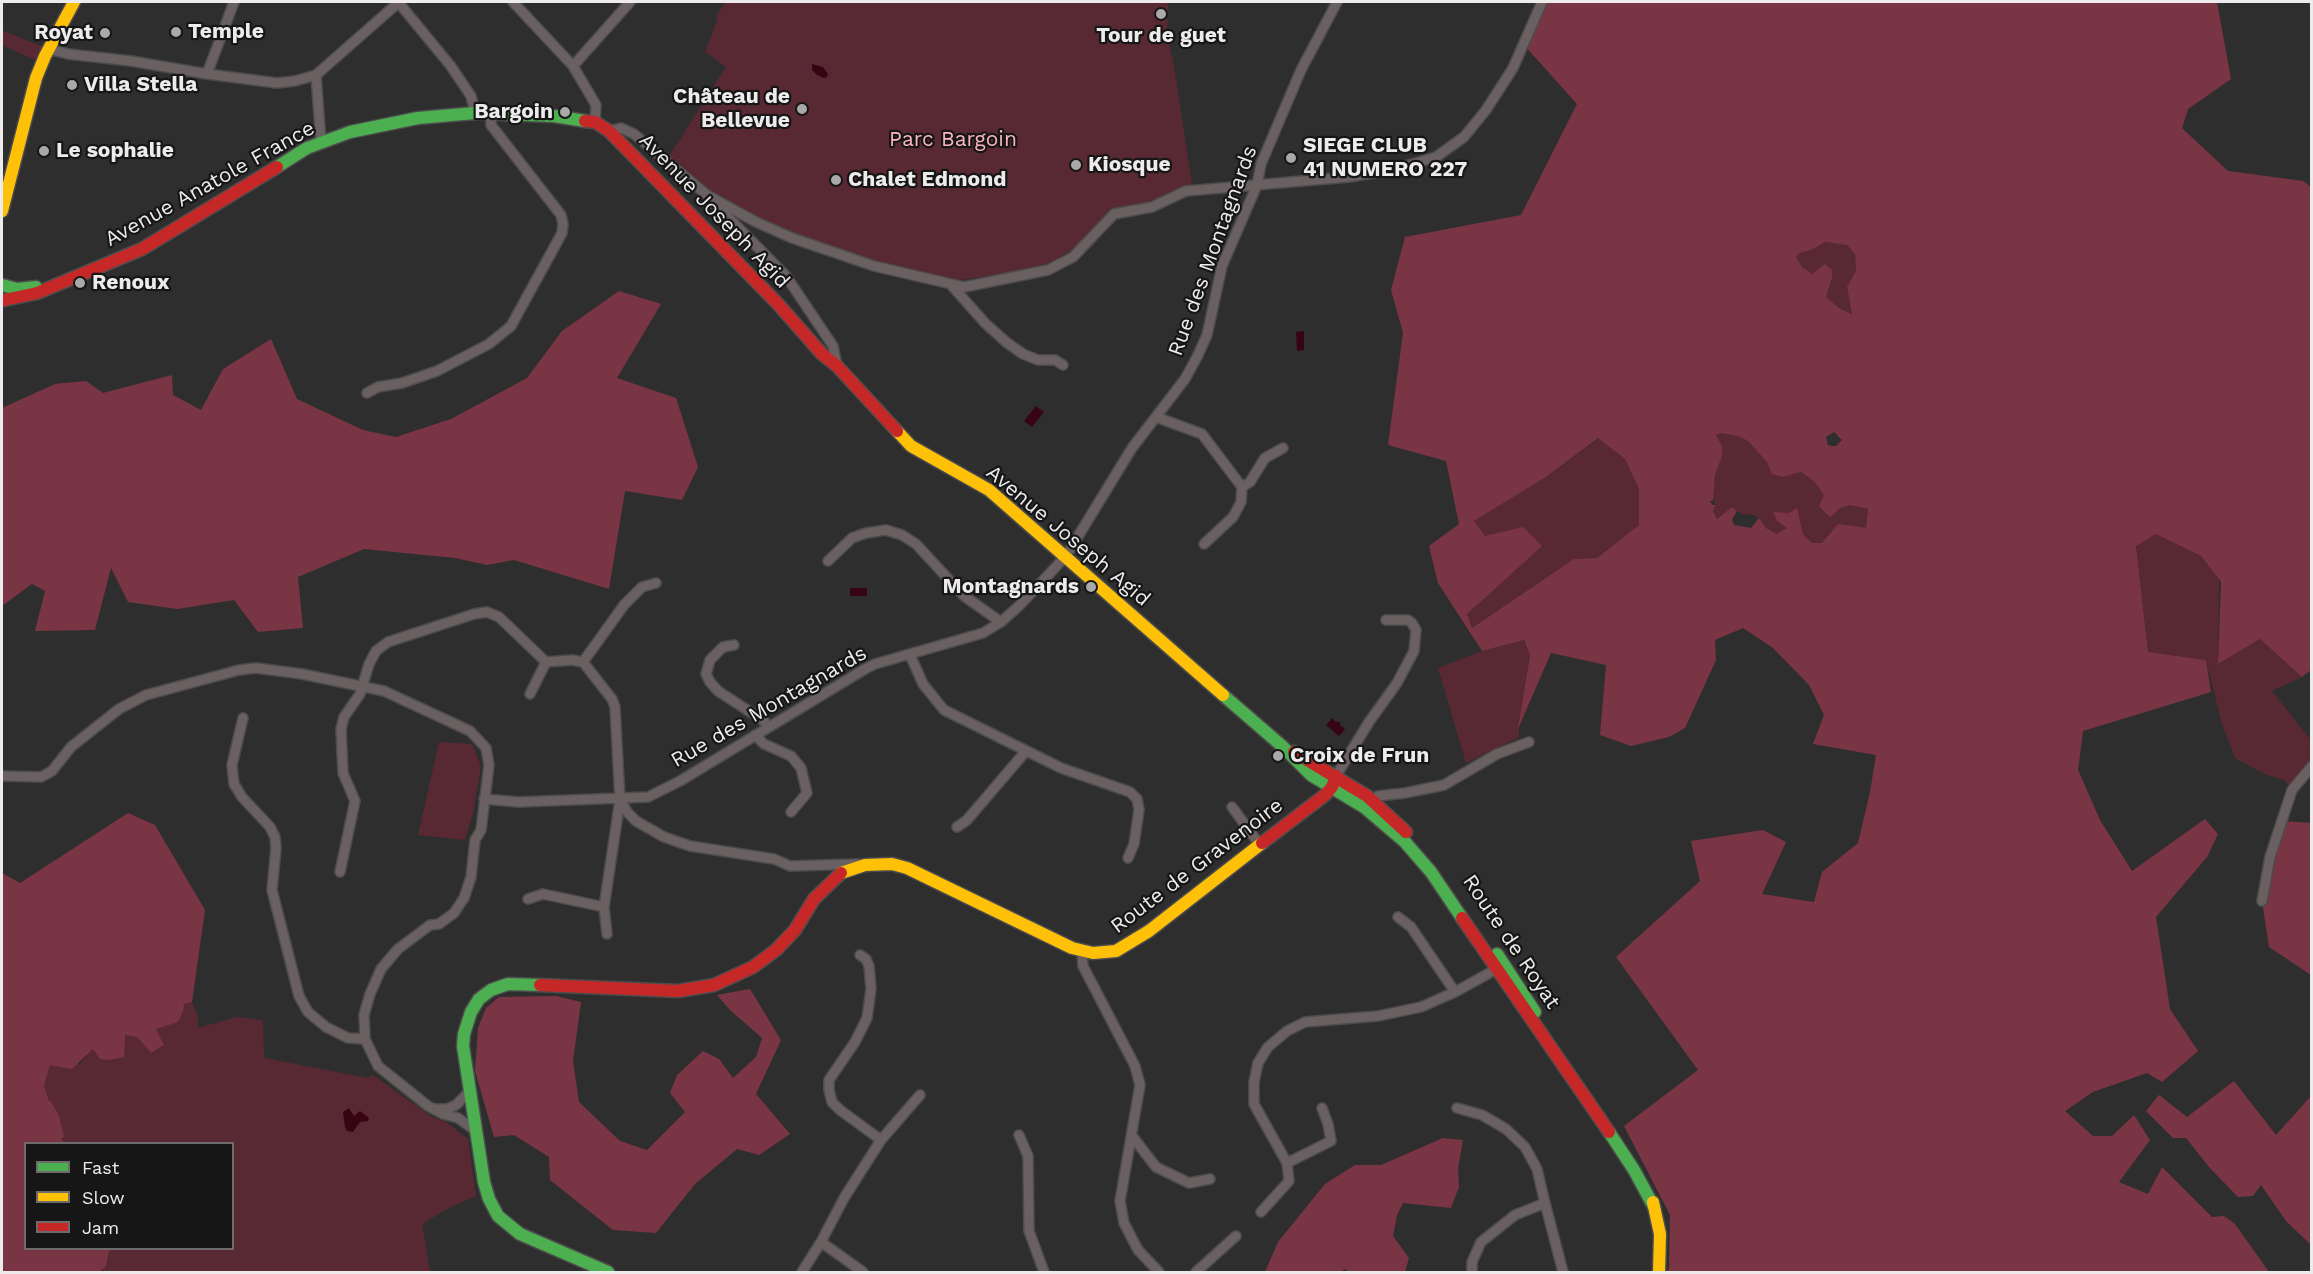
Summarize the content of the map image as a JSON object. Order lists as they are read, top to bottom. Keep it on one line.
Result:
{"streets":{"main road":["Avenue Anatole France","Avenue Joseph Agid","Route de Gravenoire","Route de Royat"],"street":["Rue des Montagnards"]},"crossings":[["Avenue Anatole France","Avenue Joseph Agid"],["Avenue Joseph Agid","Rue des Montagnards"],["Avenue Joseph Agid","Route de Gravenoire"],["Avenue Joseph Agid","Route de Royat"],["Route de Gravenoire","Route de Royat"]],"parks":["Parc Bargoin"],"places":["Tour de guet","Temple","Royat","Villa Stella","Château de Bellevue","Bargoin","Le sophalie","SIEGE CLUB 41 NUMERO 227","Kiosque","Chalet Edmond","Renoux","Montagnards","Croix de Frun"],"legend":["Fast","Slow","Jam"]}
